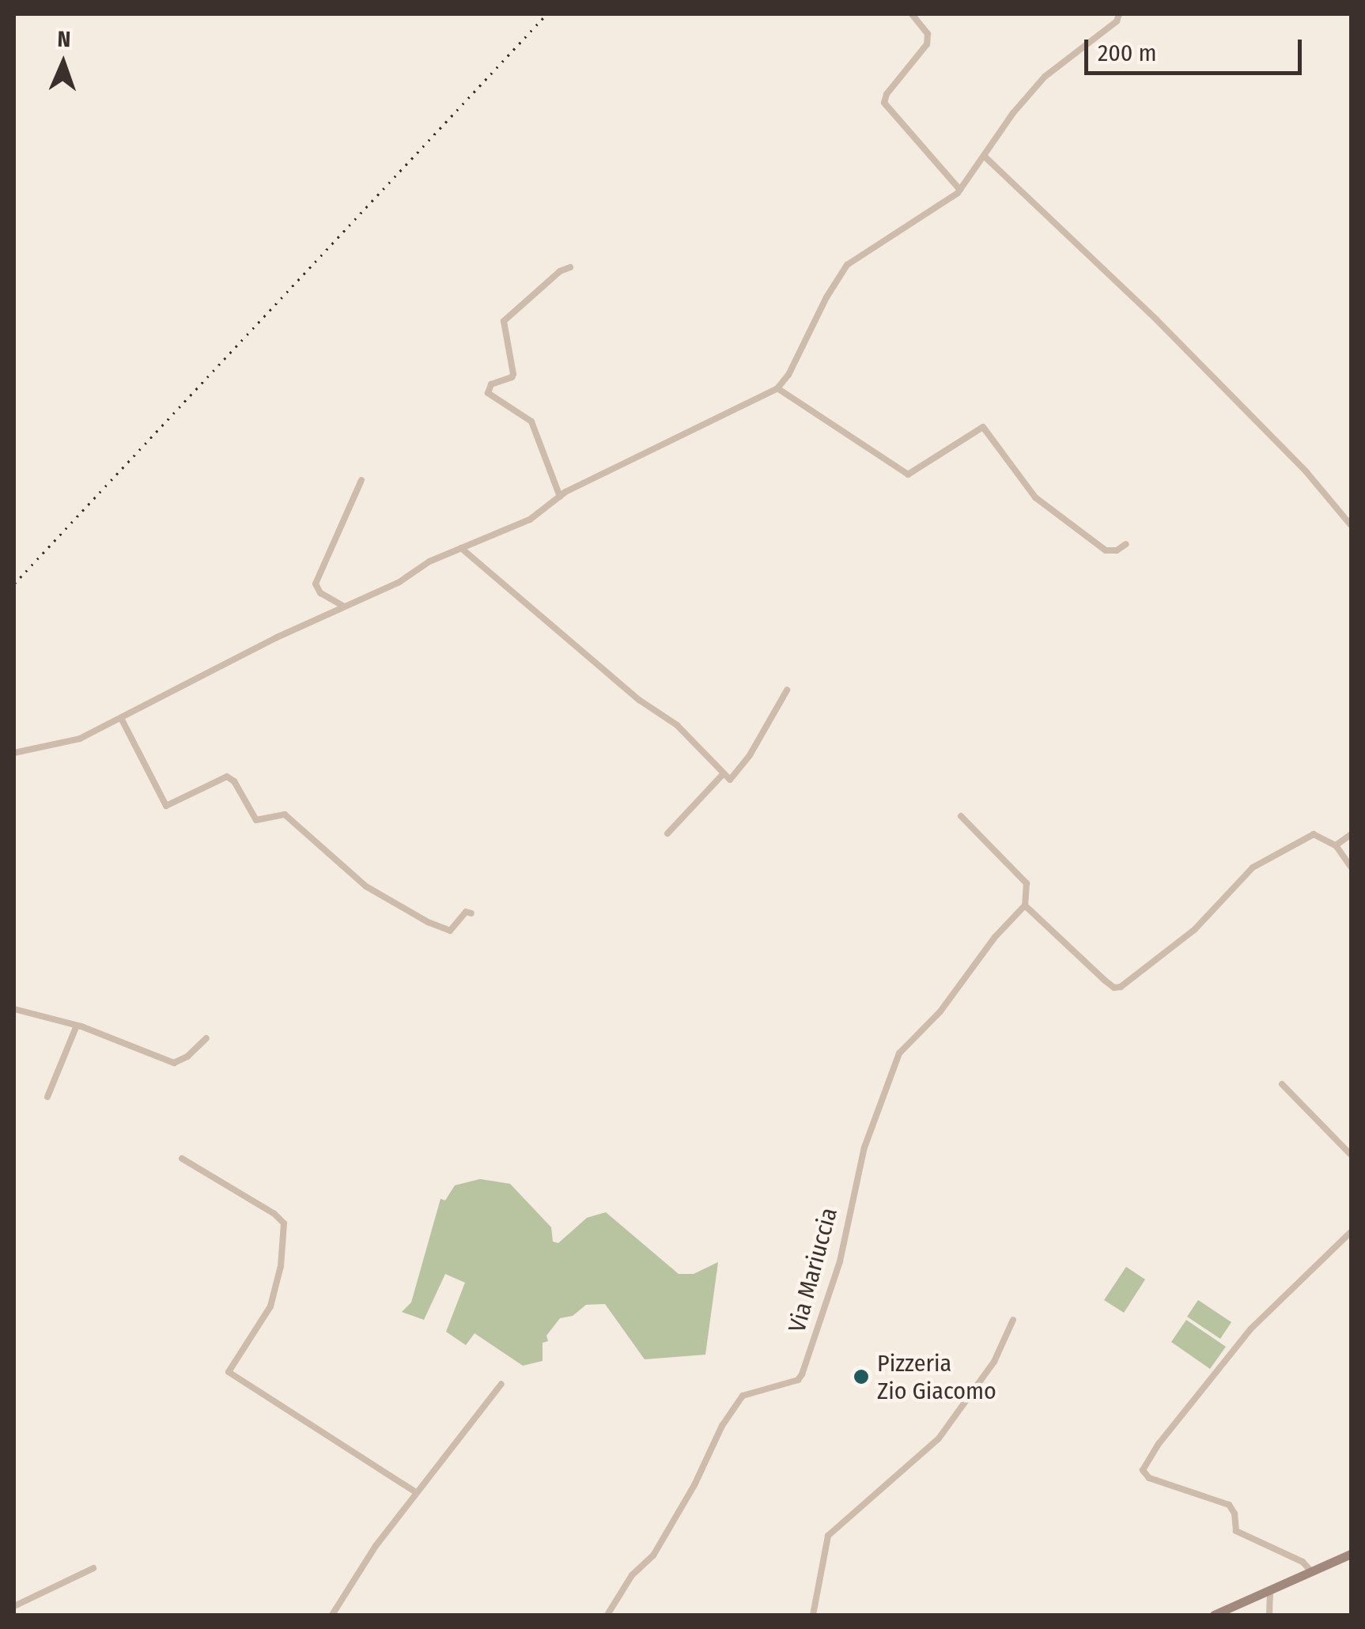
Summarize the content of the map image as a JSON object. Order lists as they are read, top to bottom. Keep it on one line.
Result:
{"streets":{"street":["Via Mariuccia"]},"places":["Pizzeria Zio Giacomo"],"scale_bar":"200 m","north":"top"}
